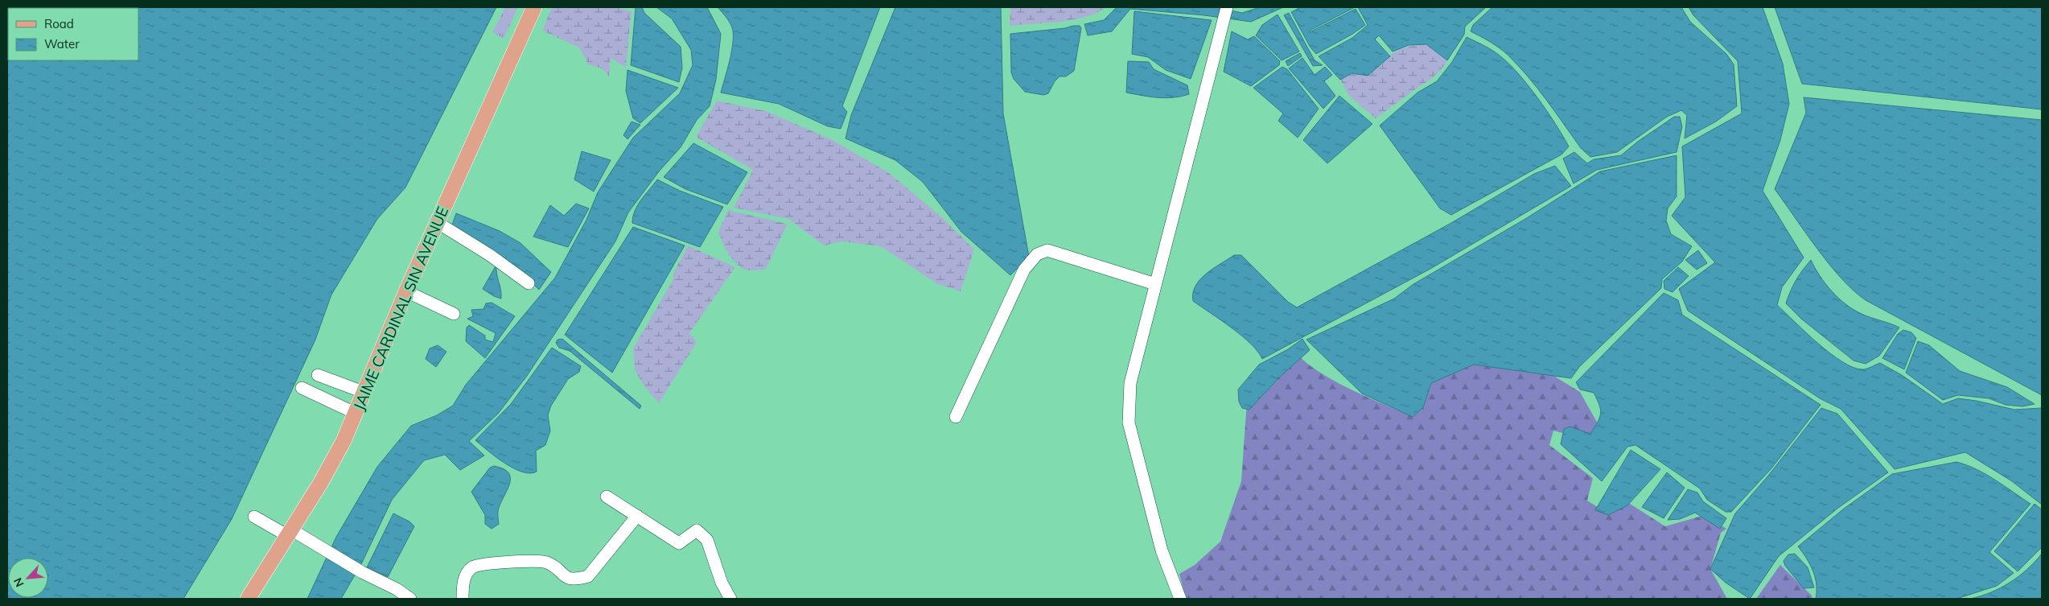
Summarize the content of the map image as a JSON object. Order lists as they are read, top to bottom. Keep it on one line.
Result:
{"streets":{"main road":["JAIME CARDINAL SIN AVENUE"]},"legend":["Road","Water"],"north":"bottom left"}
